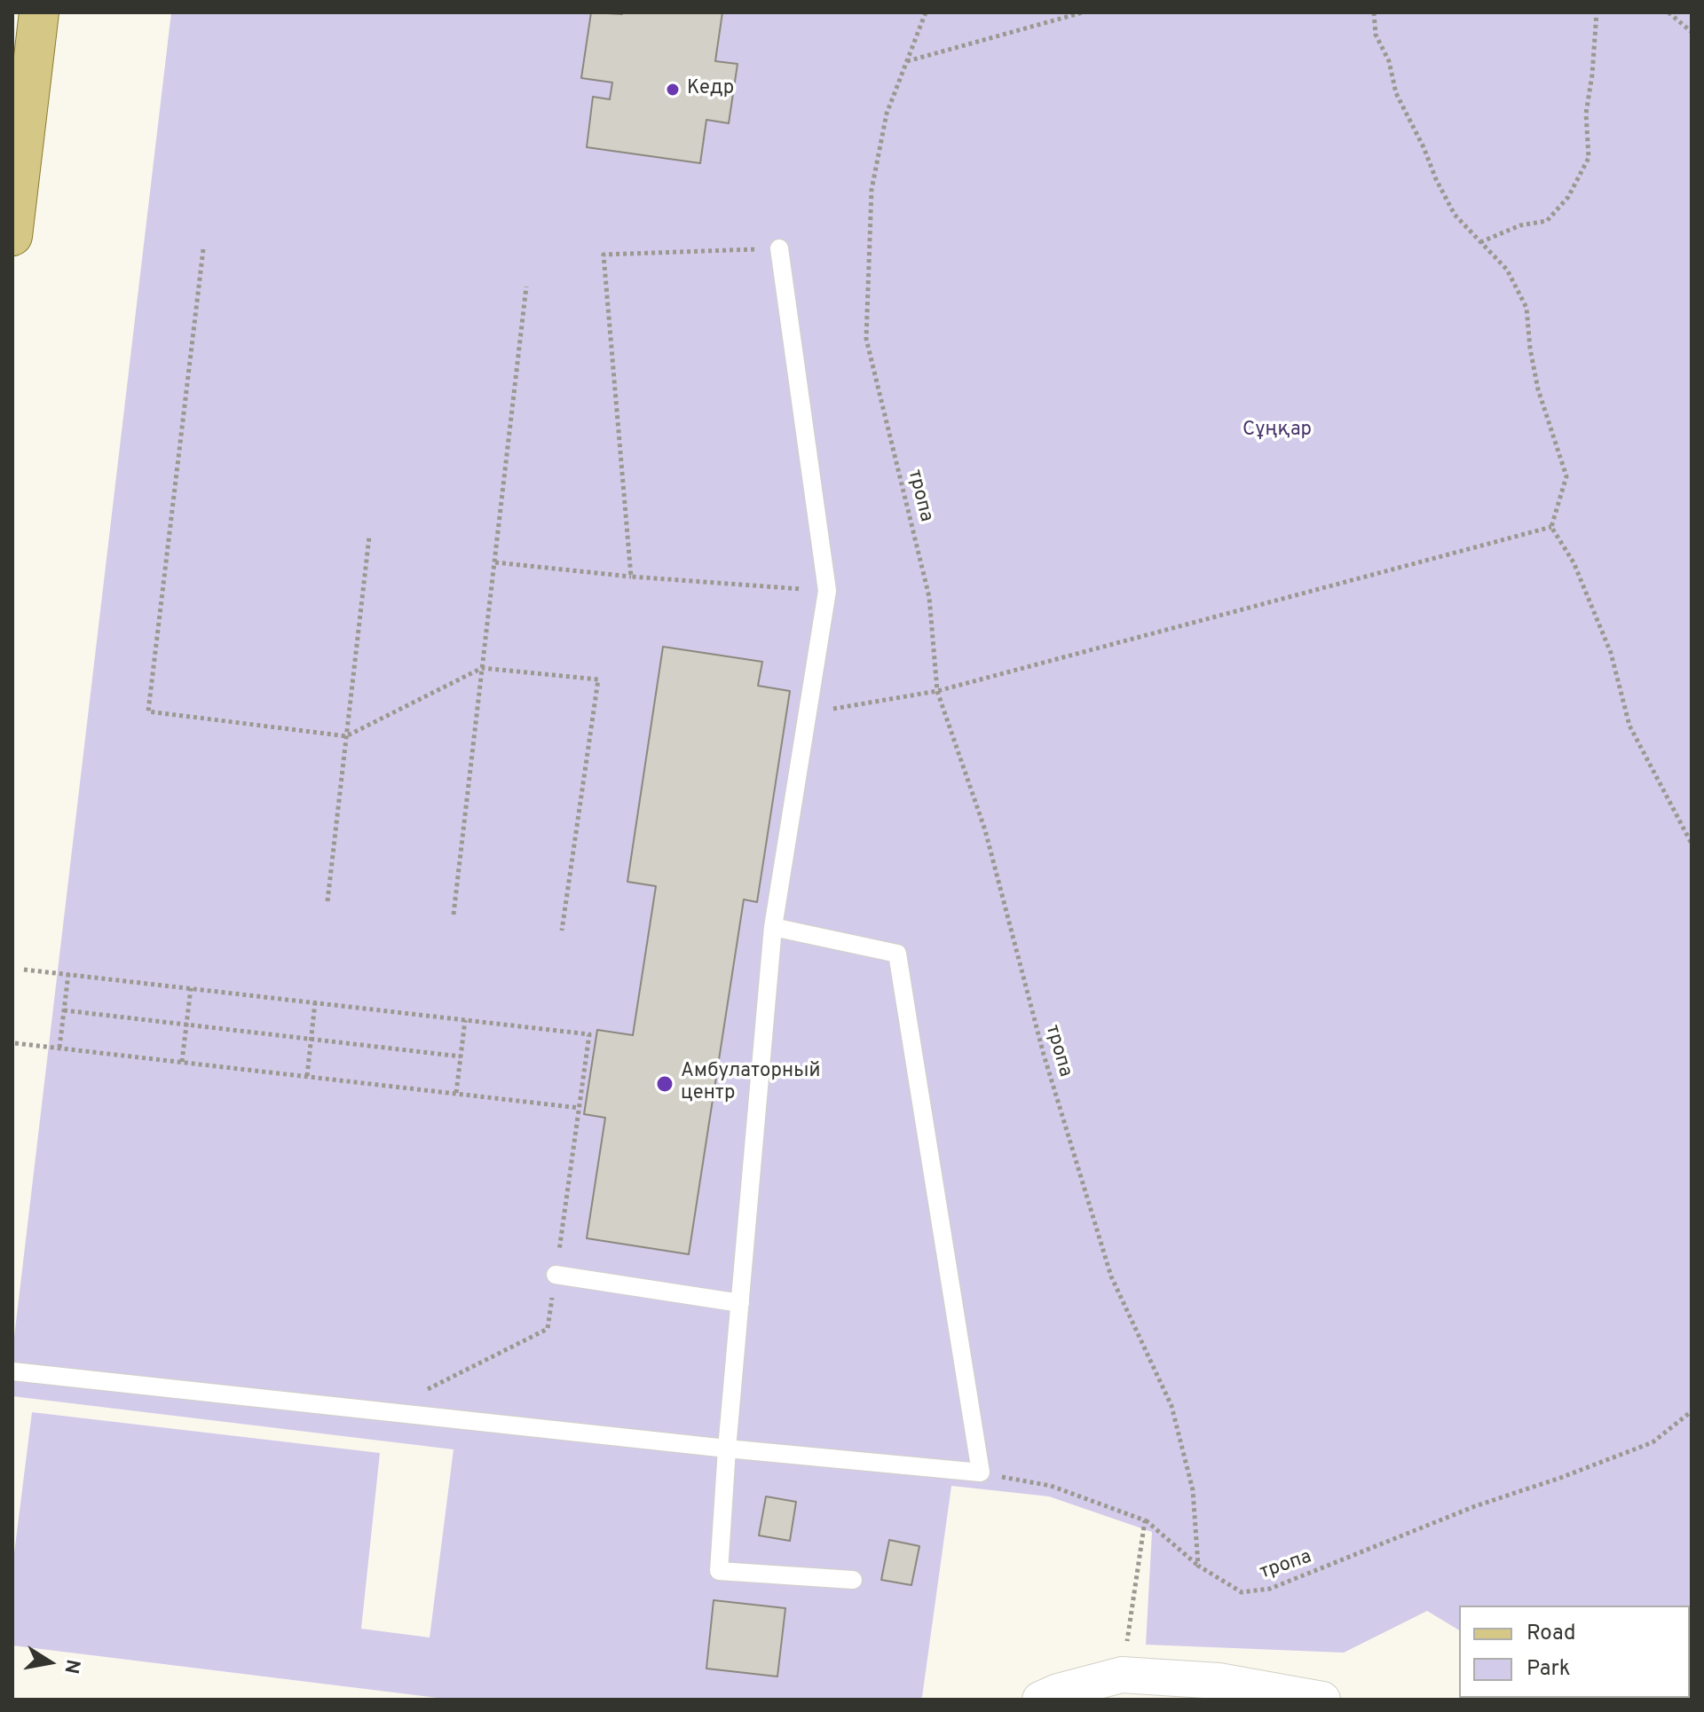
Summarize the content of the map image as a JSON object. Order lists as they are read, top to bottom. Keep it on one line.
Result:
{"streets":{"path":["тропа"]},"parks":["Сұңқар"],"places":["Кедр","Амбулаторный центр"],"legend":["Road","Park"],"north":"right"}
